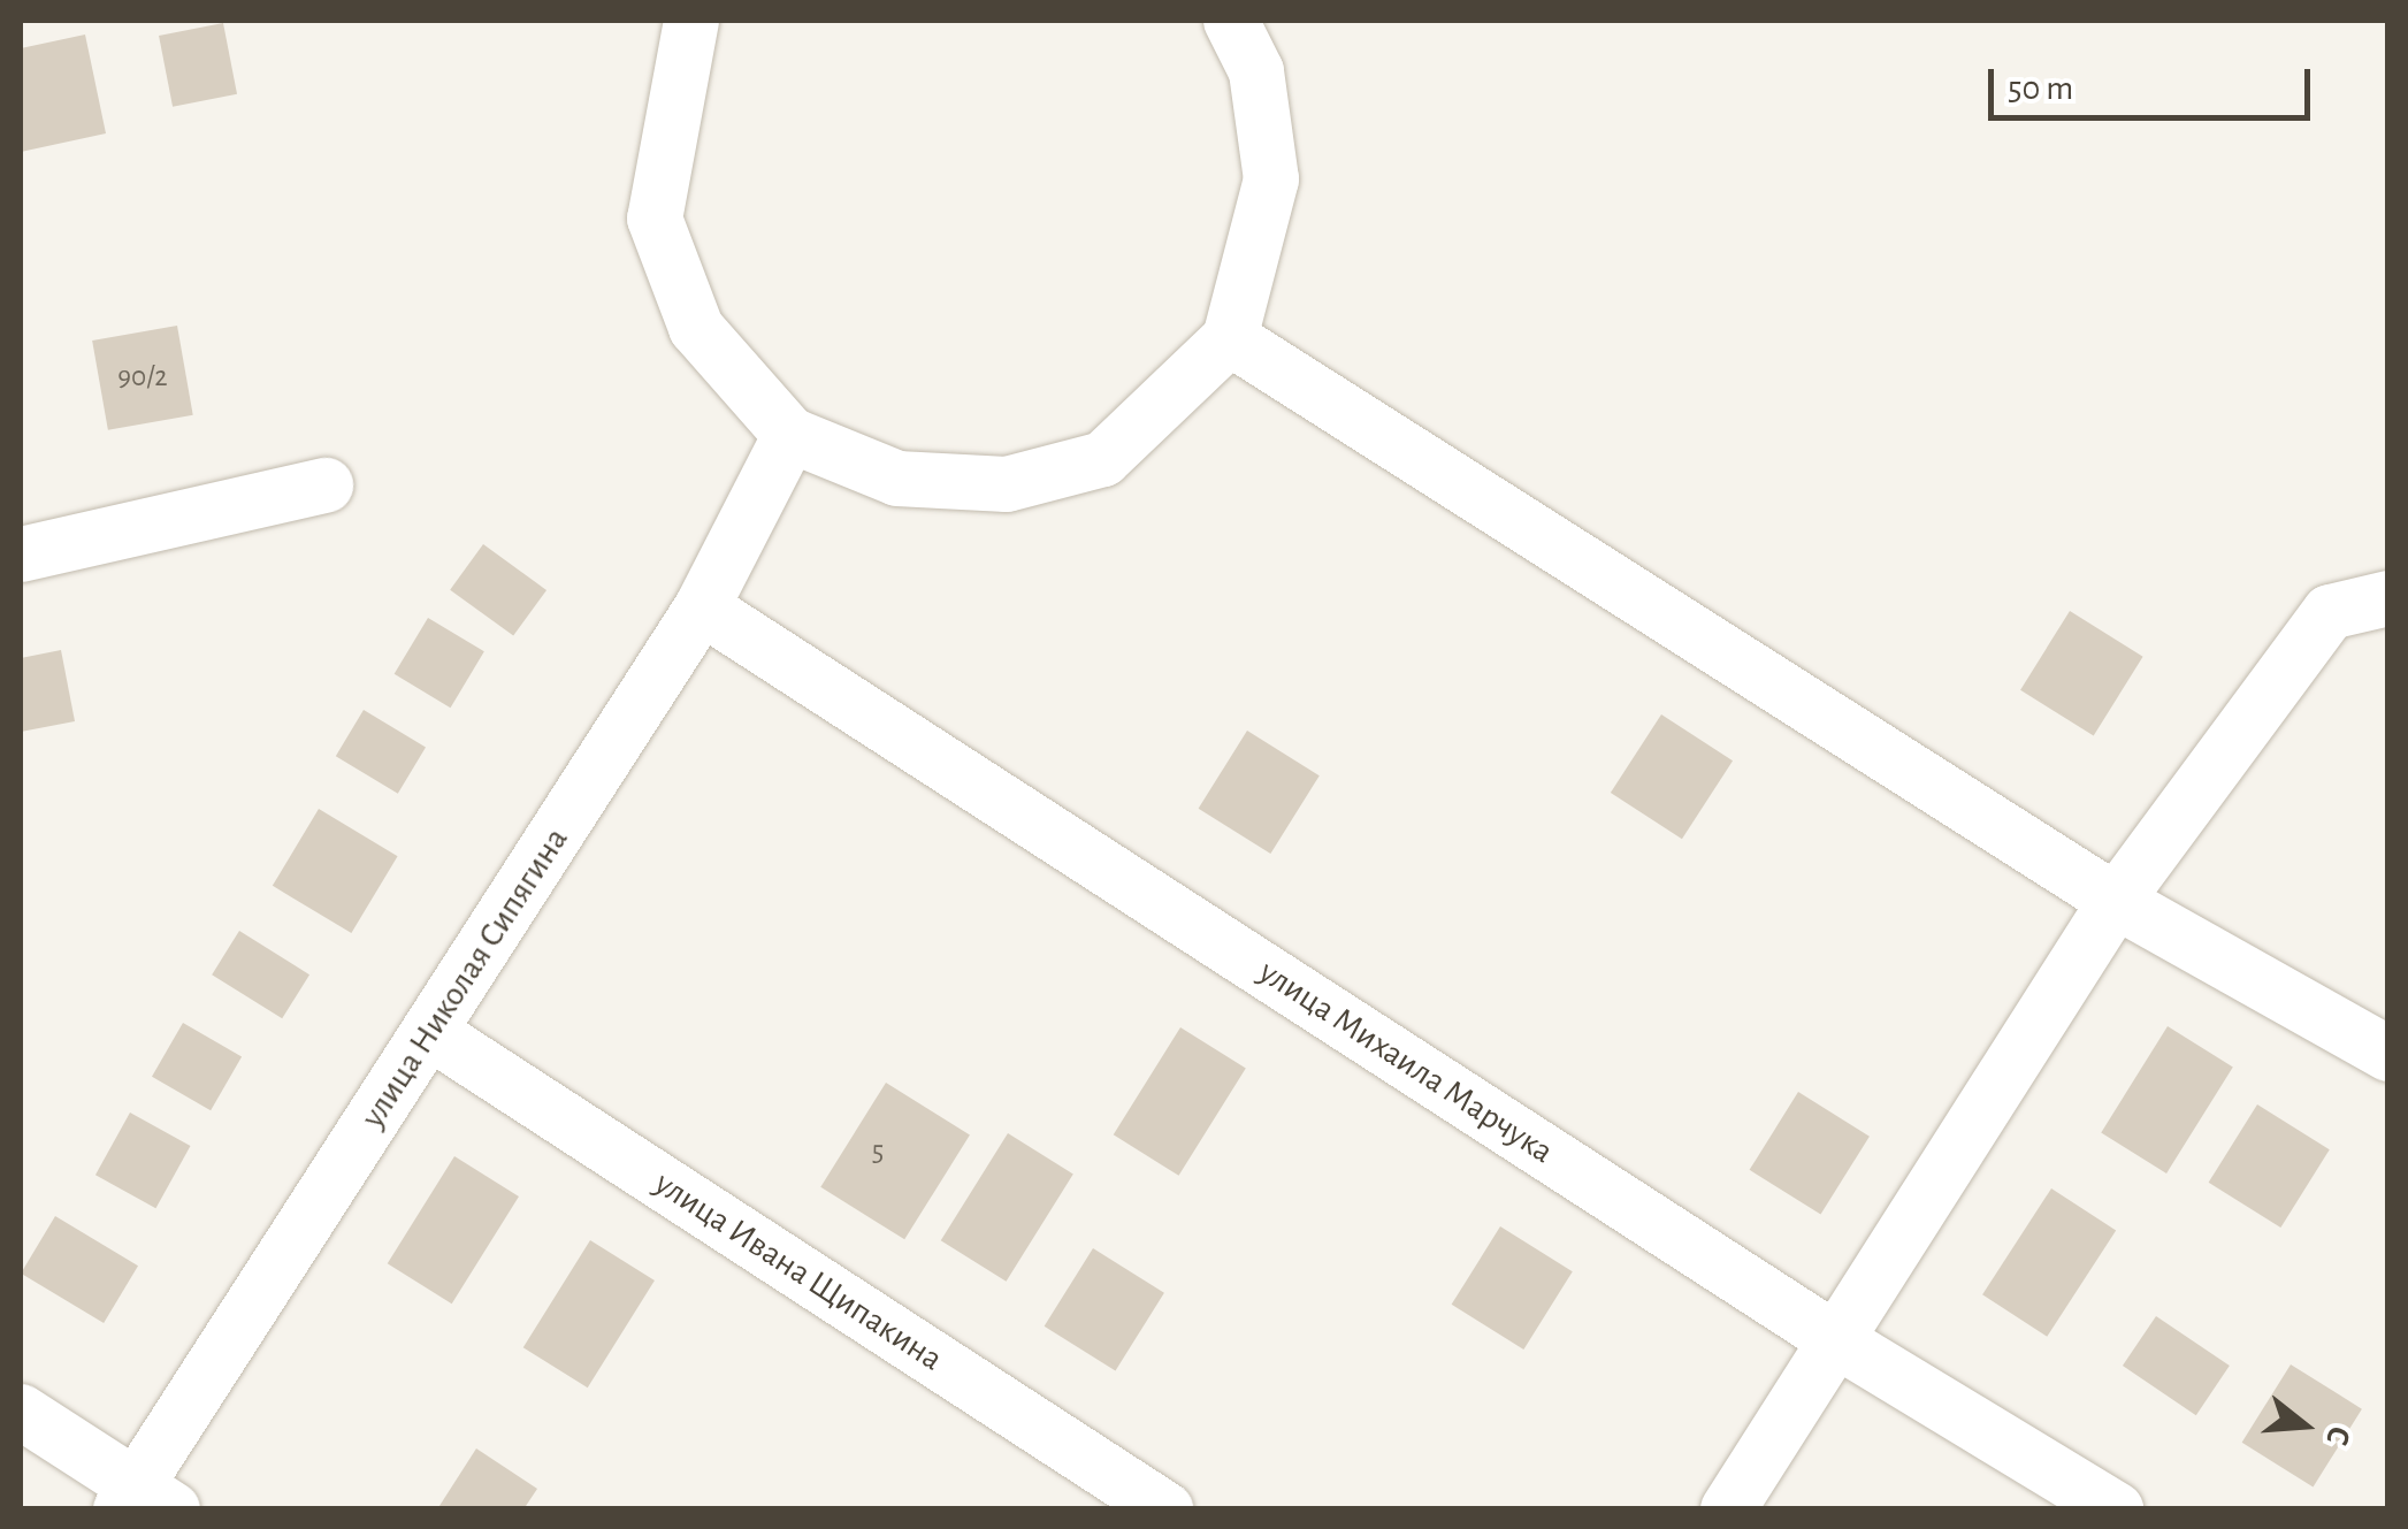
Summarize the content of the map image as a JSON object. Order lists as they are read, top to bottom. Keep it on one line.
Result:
{"streets":{"street":["улица Николая Сипягина","улица Михаила Марчука","улица Ивана Щипакина"]},"crossings":[["улица Николая Сипягина","улица Михаила Марчука"],["улица Николая Сипягина","улица Ивана Щипакина"]],"house_numbers":["90/2","5"],"scale_bar":"50 m","north":"right"}
